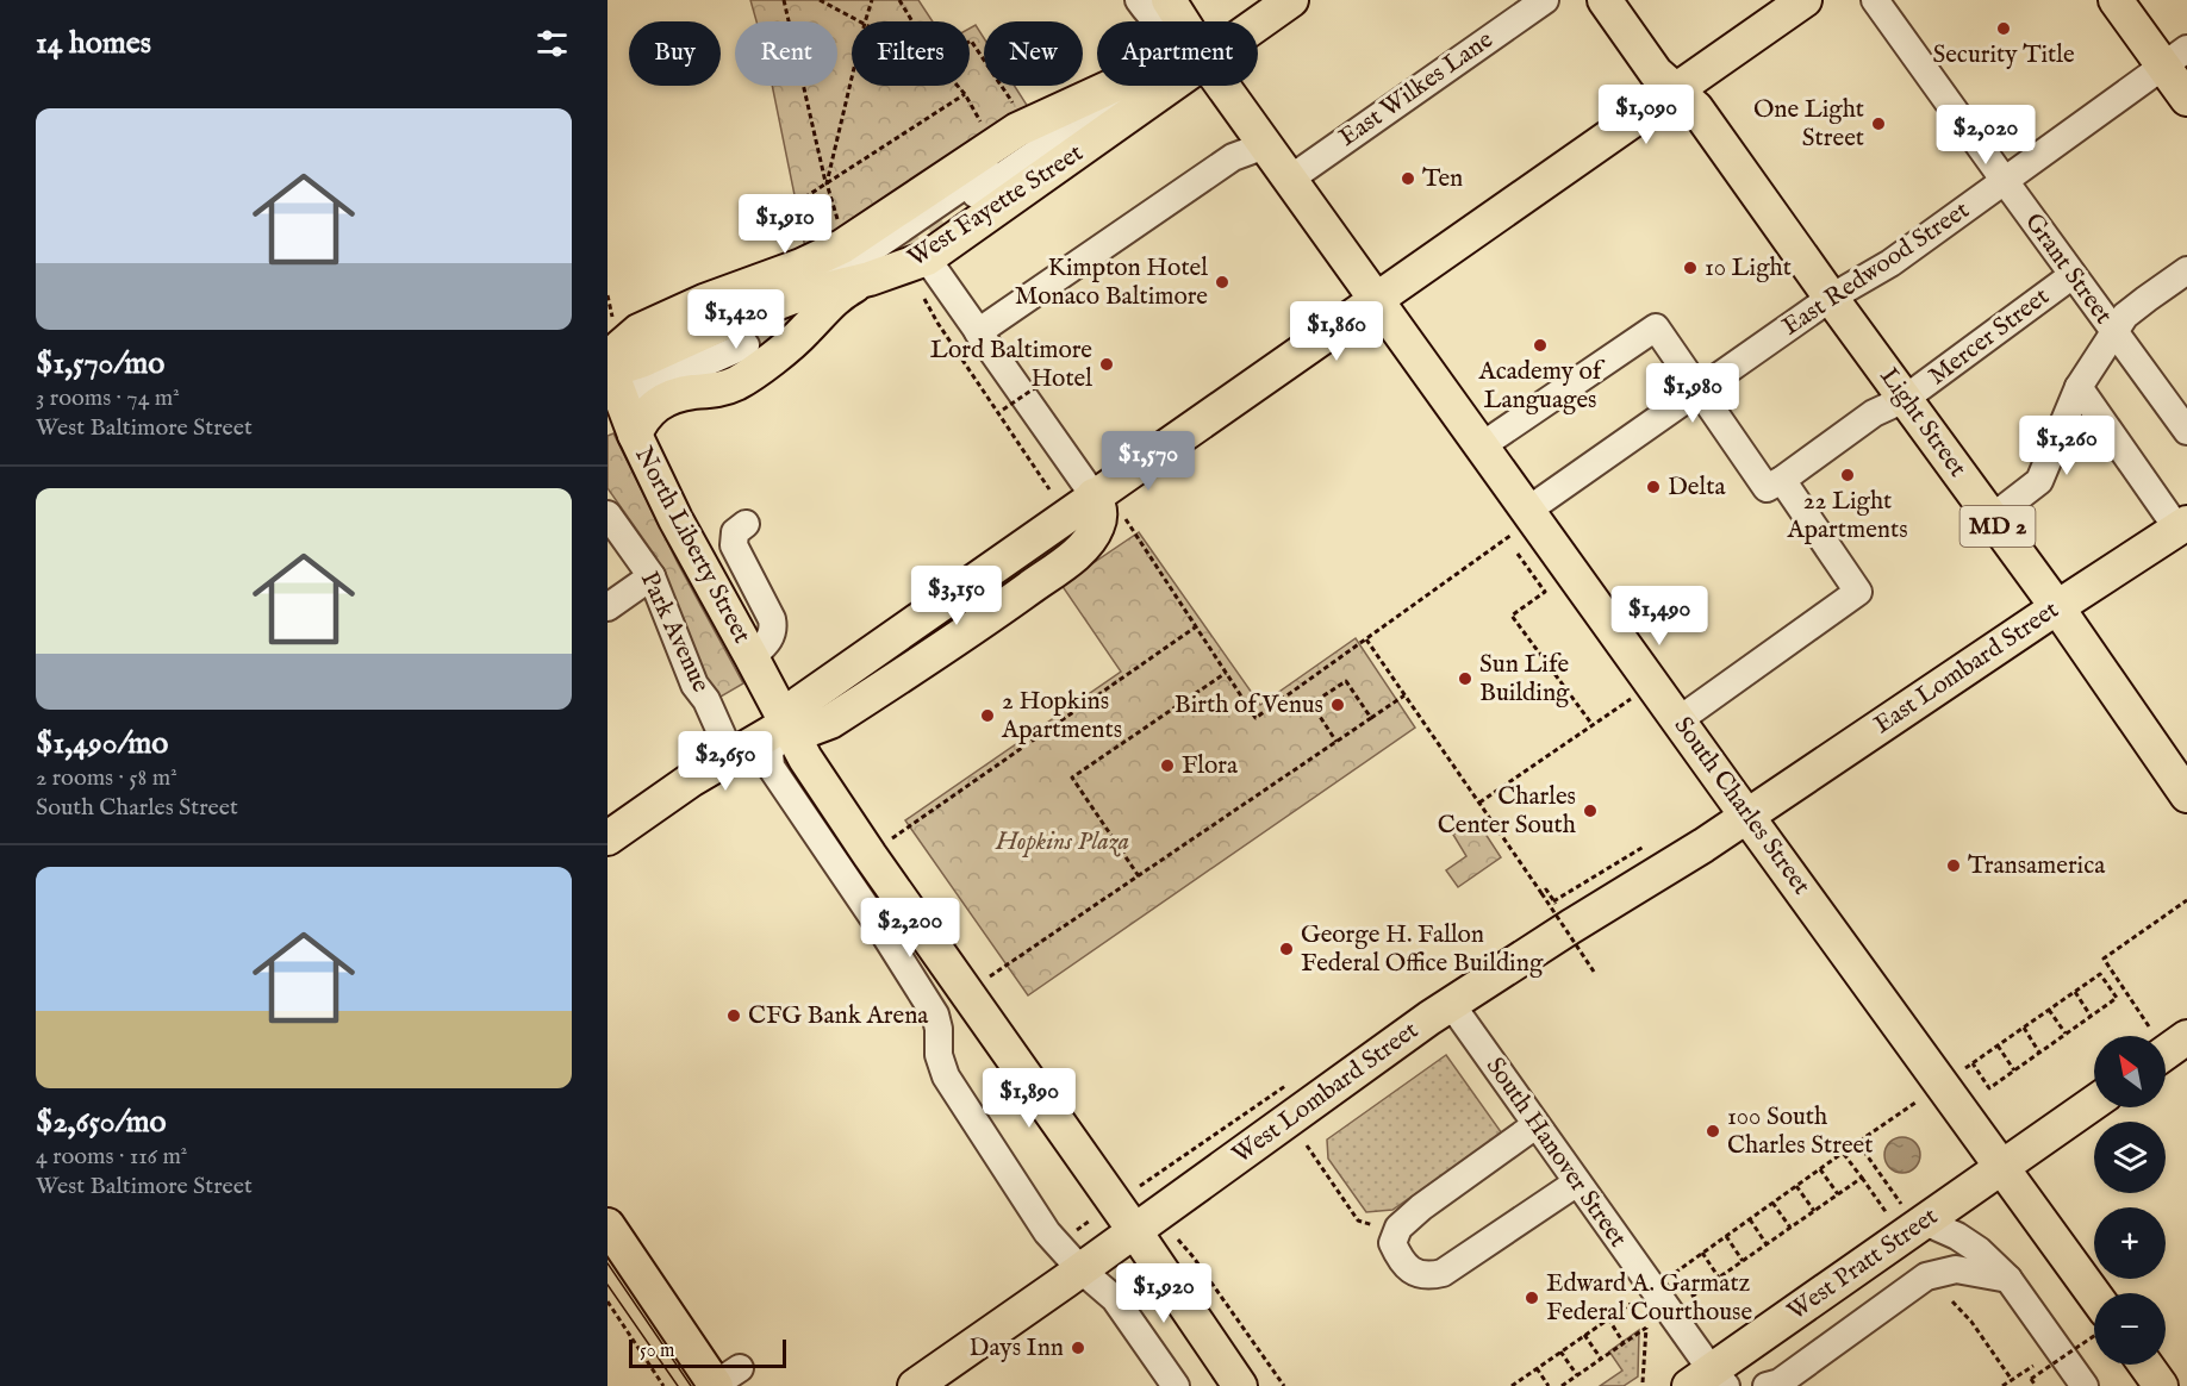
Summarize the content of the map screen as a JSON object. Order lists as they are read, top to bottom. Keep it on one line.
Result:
{"streets":{"main road":["West Fayette Street","Light Street","MD 2","North Liberty Street","East Lombard Street","South Charles Street","West Lombard Street","West Pratt Street"],"street":["East Wilkes Lane","East Redwood Street","Grant Street","Mercer Street","Park Avenue","South Hanover Street"]},"crossings":[["East Wilkes Lane","South Charles Street"],["West Fayette Street","North Liberty Street"],["East Redwood Street","Grant Street"],["East Redwood Street","Light Street"],["East Redwood Street","South Charles Street"],["Grant Street","Mercer Street"],["Mercer Street","Light Street"],["Light Street","MD 2"],["Light Street","East Lombard Street"],["North Liberty Street","West Lombard Street"],["East Lombard Street","South Charles Street"],["East Lombard Street","West Lombard Street"],["South Charles Street","West Lombard Street"],["South Charles Street","West Pratt Street"],["West Lombard Street","South Hanover Street"],["South Hanover Street","West Pratt Street"]],"parks":["Hopkins Plaza"],"places":["Security Title","One Light Street","Ten","10 Light","Kimpton Hotel Monaco Baltimore","Academy of Languages","Lord Baltimore Hotel","22 Light Apartments","Delta","Sun Life Building","Birth of Venus","2 Hopkins Apartments","Flora","Charles Center South","Transamerica","George H. Fallon Federal Office Building","CFG Bank Arena","100 South Charles Street","Edward A. Garmatz Federal Courthouse","Days Inn"],"scale_bar":"50 m","north":"top left","page":{"heading":"14 homes","chip":["Buy","Rent","Filters","New","Apartment"],"price":["$1,090","$2,020","$1,910","$1,420","$1,860","$1,980","$1,260","$1,570","$3,150","$1,490","$2,650","$2,200","$1,890","$1,920"],"list":[{"name":"$1,570/mo","note":"3 rooms · 74 m² · West Baltimore Street"},{"name":"$1,490/mo","note":"2 rooms · 58 m² · South Charles Street"},{"name":"$2,650/mo","note":"4 rooms · 116 m² · West Baltimore Street"}],"map_buttons":["+","−"],"scale":"50 m"}}
